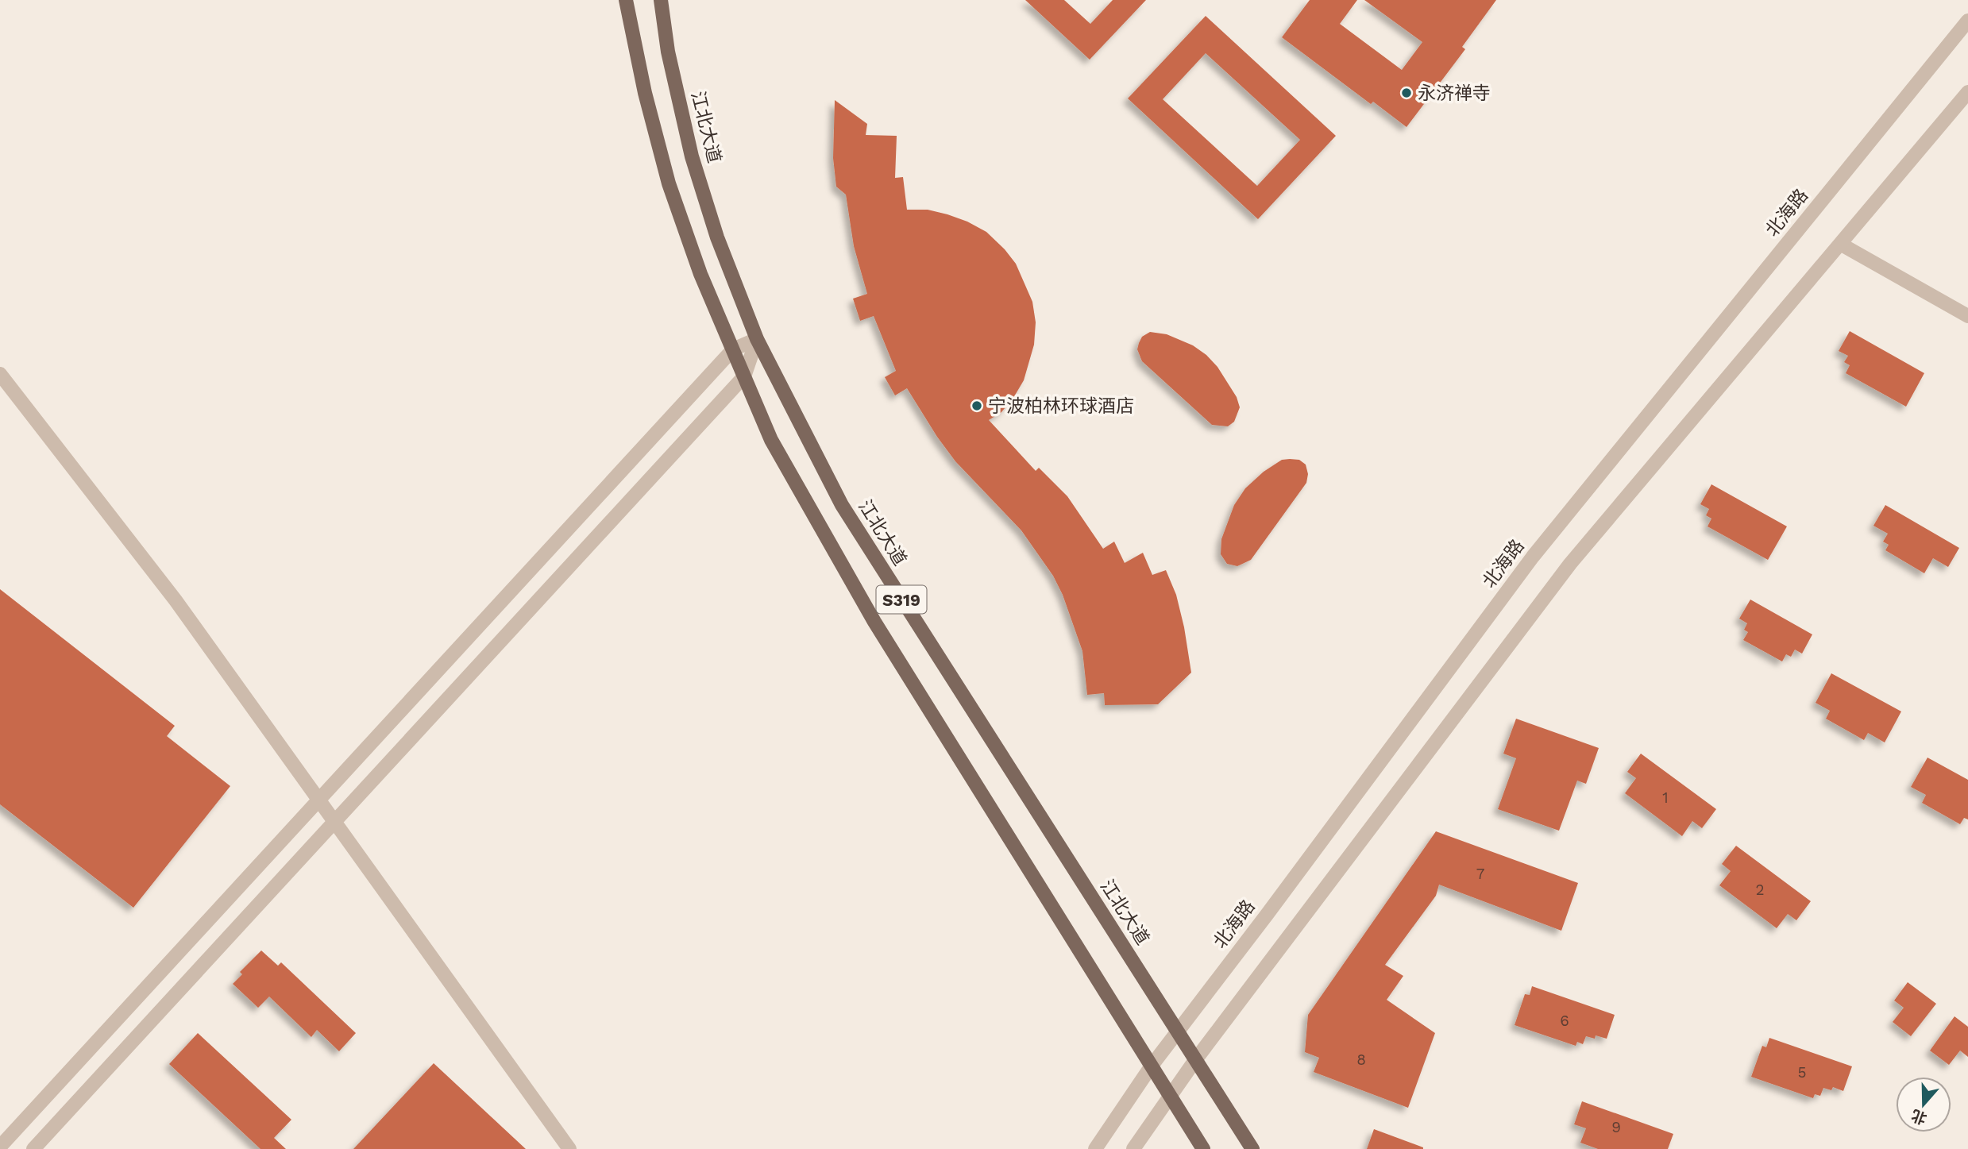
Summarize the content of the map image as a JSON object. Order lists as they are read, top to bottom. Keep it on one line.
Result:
{"streets":{"main road":["江北大道","S319"],"street":["北海路"]},"crossings":[["江北大道","北海路"],["北海路","S319"]],"places":["永济禅寺","宁波柏林环球酒店"],"house_numbers":["1","7","2","6","8","5","9"],"north":"bottom"}
